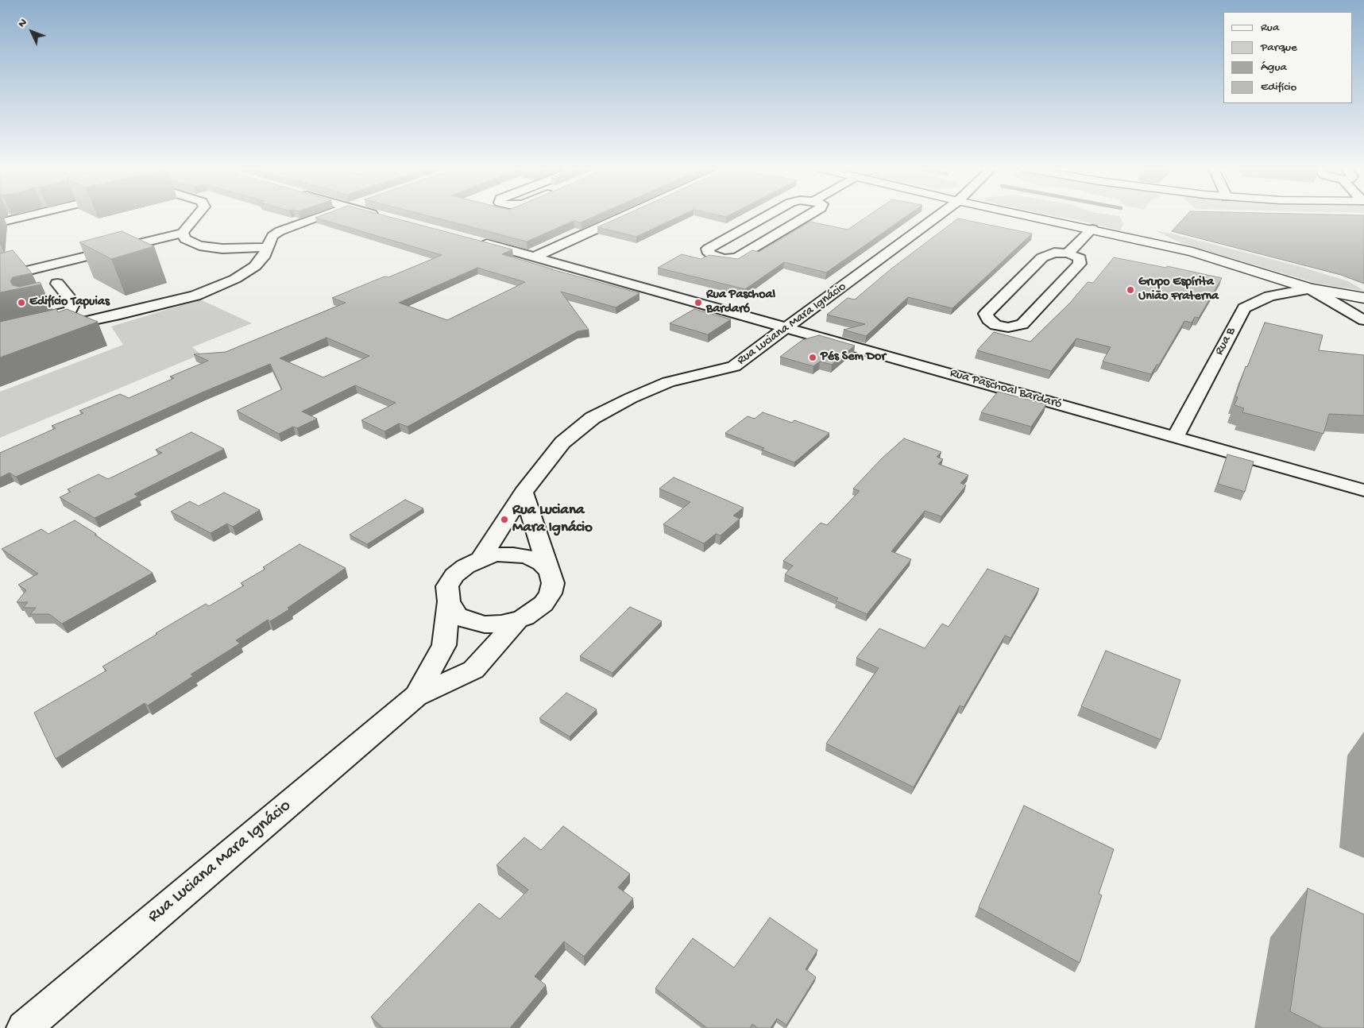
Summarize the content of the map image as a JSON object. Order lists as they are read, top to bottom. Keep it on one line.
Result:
{"streets":{"street":["Rua Luciana Mara Ignácio","Rua B","Rua Paschoal Bardaró"]},"crossings":[["Rua Luciana Mara Ignácio","Rua Paschoal Bardaró"],["Rua B","Rua Paschoal Bardaró"]],"places":["Grupo Espírita União Fraterna","Edifício Tapuias","Rua Paschoal Bardaró","Pés Sem Dor","Rua Luciana Mara Ignácio"],"legend":["Rua","Parque","Água","Edifício"],"north":"top left"}
